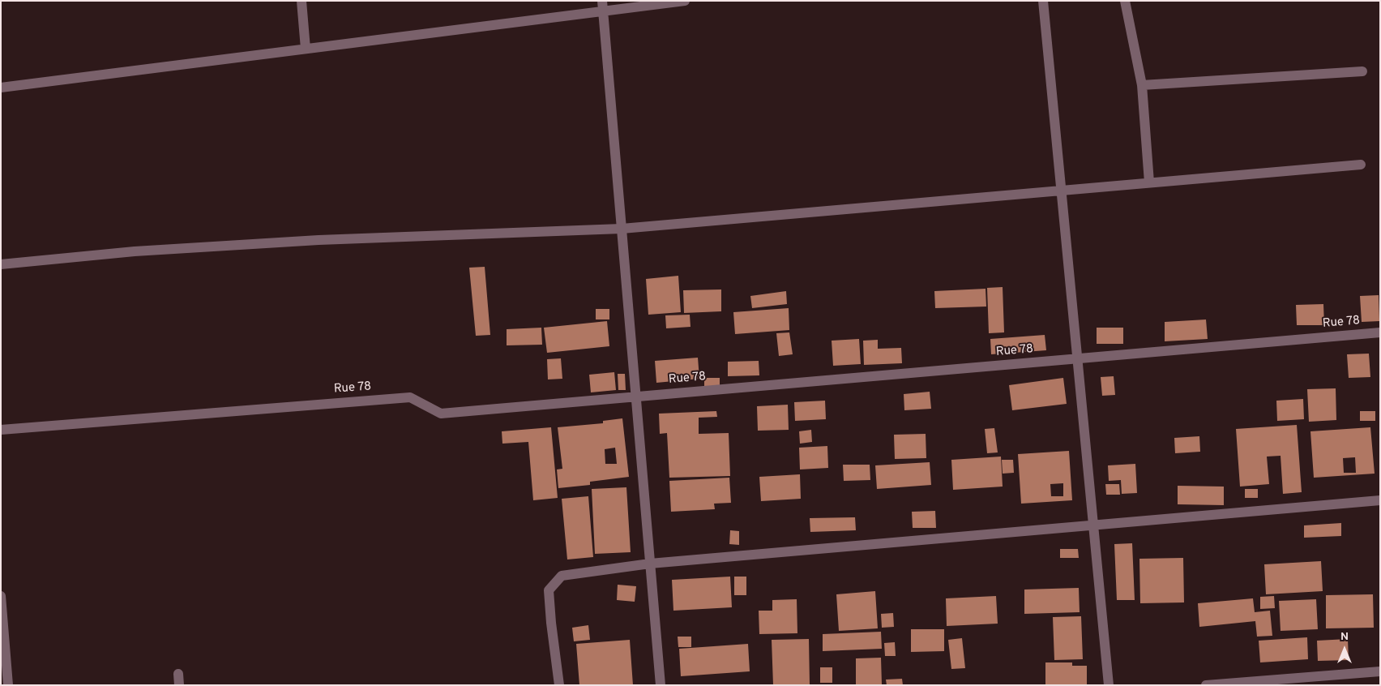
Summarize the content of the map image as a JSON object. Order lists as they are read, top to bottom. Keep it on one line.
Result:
{"streets":{"street":["Rue 78"]},"north":"top"}
